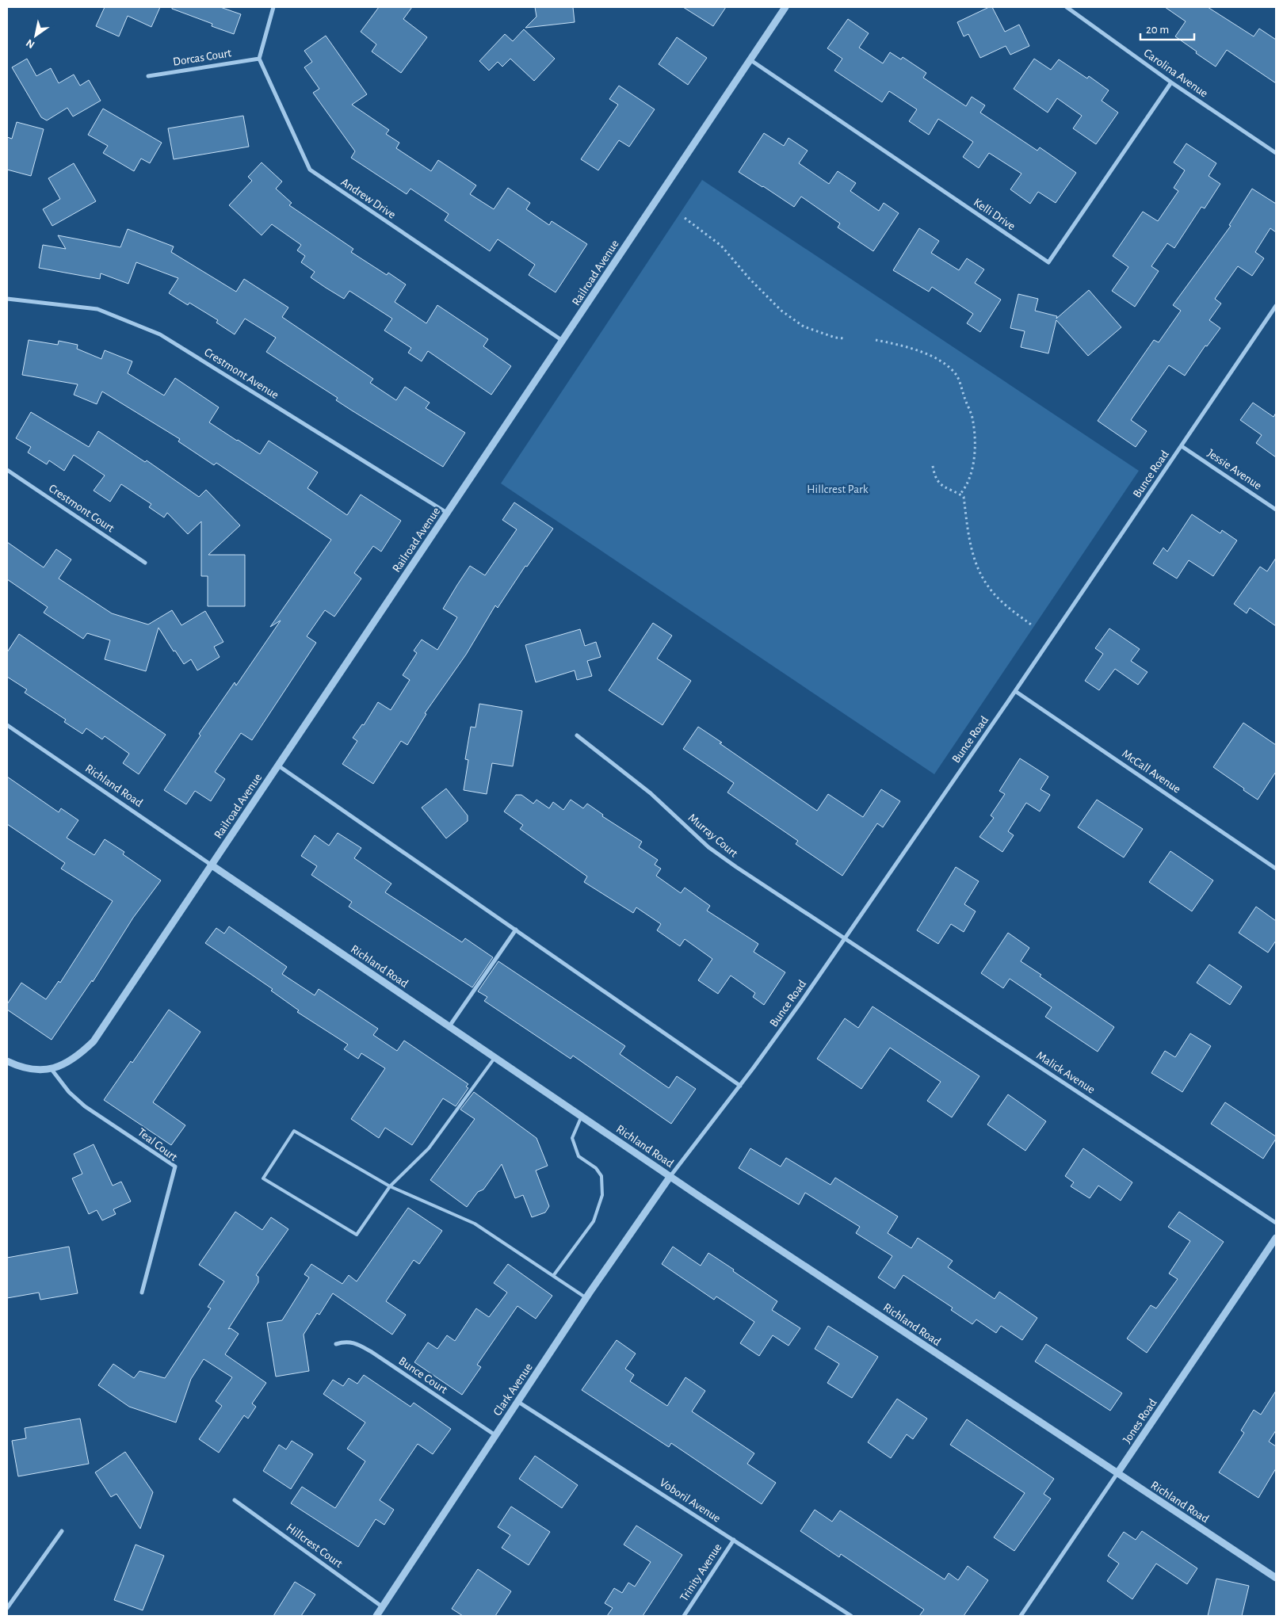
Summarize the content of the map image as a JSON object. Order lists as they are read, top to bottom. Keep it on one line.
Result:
{"streets":{"street":["Dorcas Court","Carolina Avenue","Andrew Drive","Kelli Drive","Railroad Avenue","Crestmont Avenue","Jessie Avenue","Bunce Road","Crestmont Court","McCall Avenue","Richland Road","Murray Court","Malick Avenue","Teal Court","Bunce Court","Clark Avenue","Jones Road","Voboril Avenue","Hillcrest Court","Trinity Avenue"]},"crossings":[["Dorcas Court","Andrew Drive"],["Carolina Avenue","Kelli Drive"],["Andrew Drive","Railroad Avenue"],["Kelli Drive","Railroad Avenue"],["Railroad Avenue","Crestmont Avenue"],["Railroad Avenue","Richland Road"],["Railroad Avenue","Teal Court"],["Jessie Avenue","Bunce Road"],["Bunce Road","McCall Avenue"],["Bunce Road","Richland Road"],["Bunce Road","Murray Court"],["Bunce Road","Malick Avenue"],["Bunce Road","Clark Avenue"],["Richland Road","Clark Avenue"],["Richland Road","Jones Road"],["Murray Court","Malick Avenue"],["Bunce Court","Clark Avenue"],["Clark Avenue","Voboril Avenue"],["Clark Avenue","Hillcrest Court"],["Voboril Avenue","Trinity Avenue"]],"parks":["Hillcrest Park"],"scale_bar":"20 m","north":"bottom left"}
